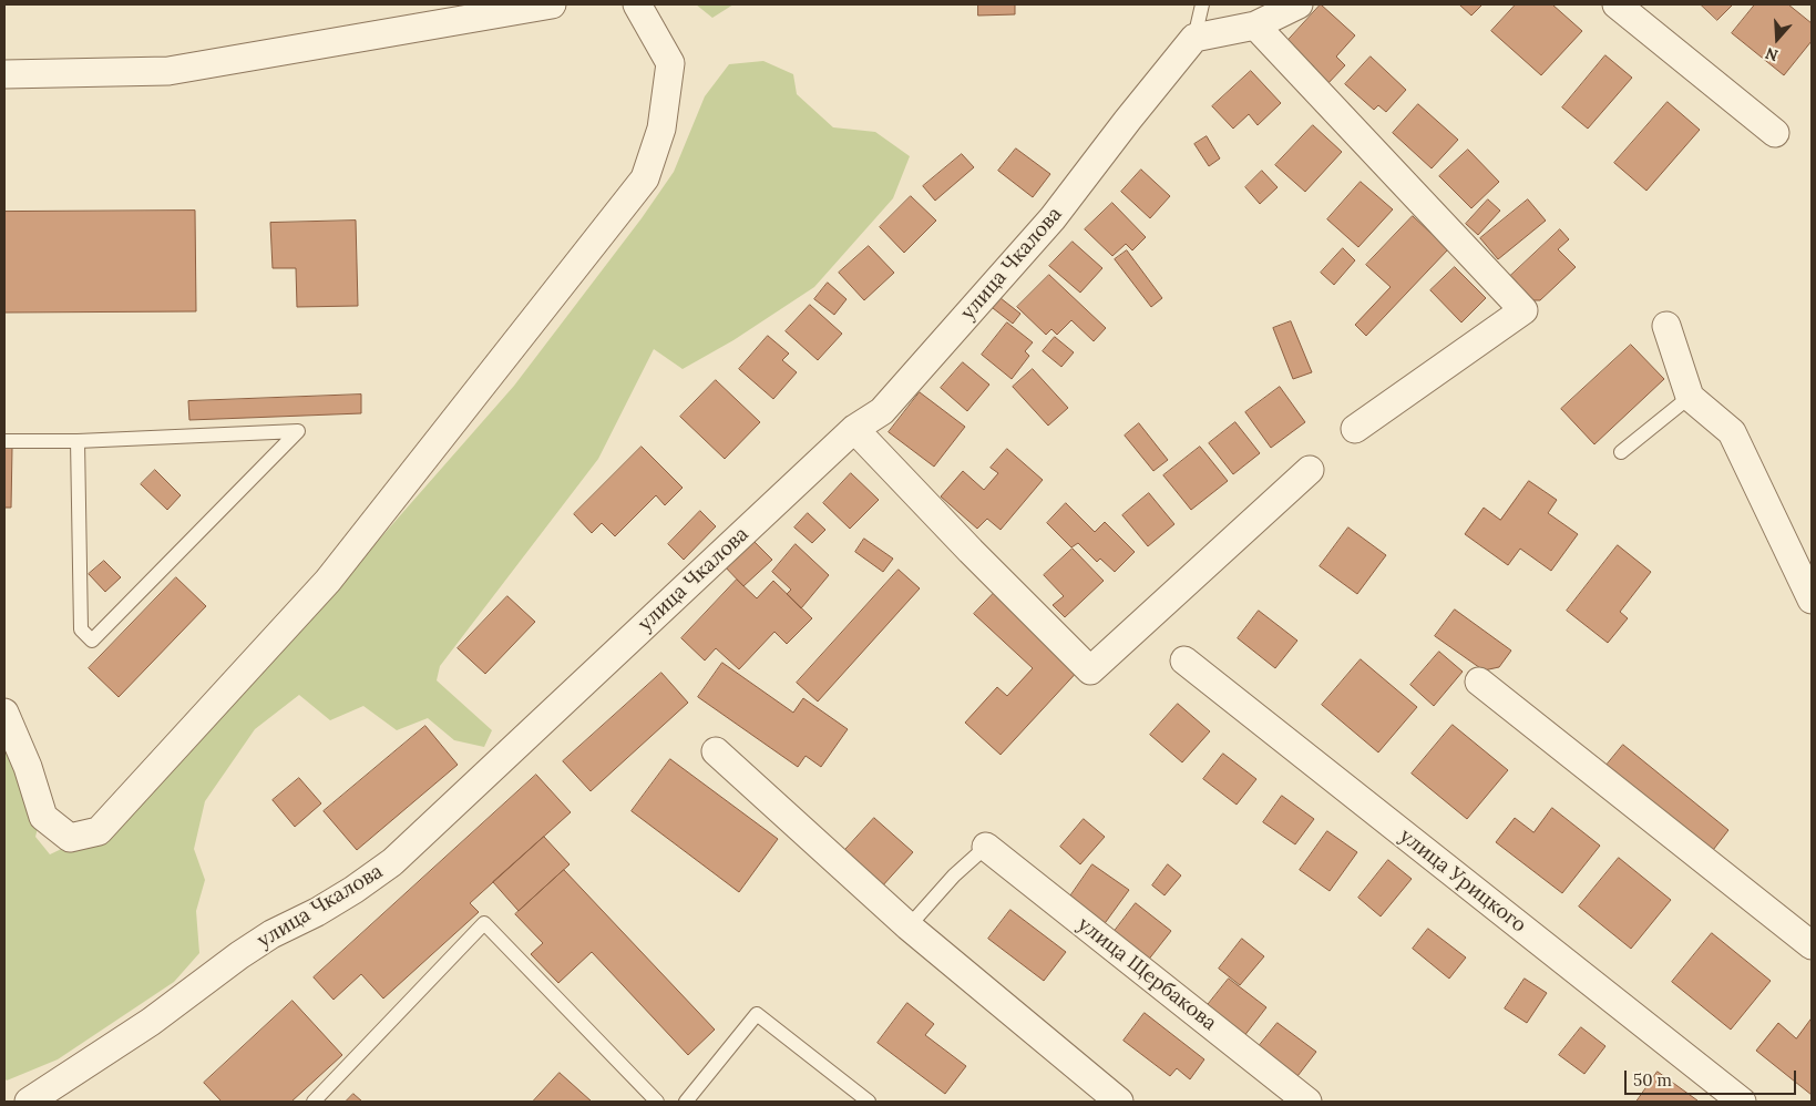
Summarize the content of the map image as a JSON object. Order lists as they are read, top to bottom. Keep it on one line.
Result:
{"streets":{"street":["улица Чкалова","улица Урицкого","улица Щербакова"]},"scale_bar":"50 m","north":"bottom"}
